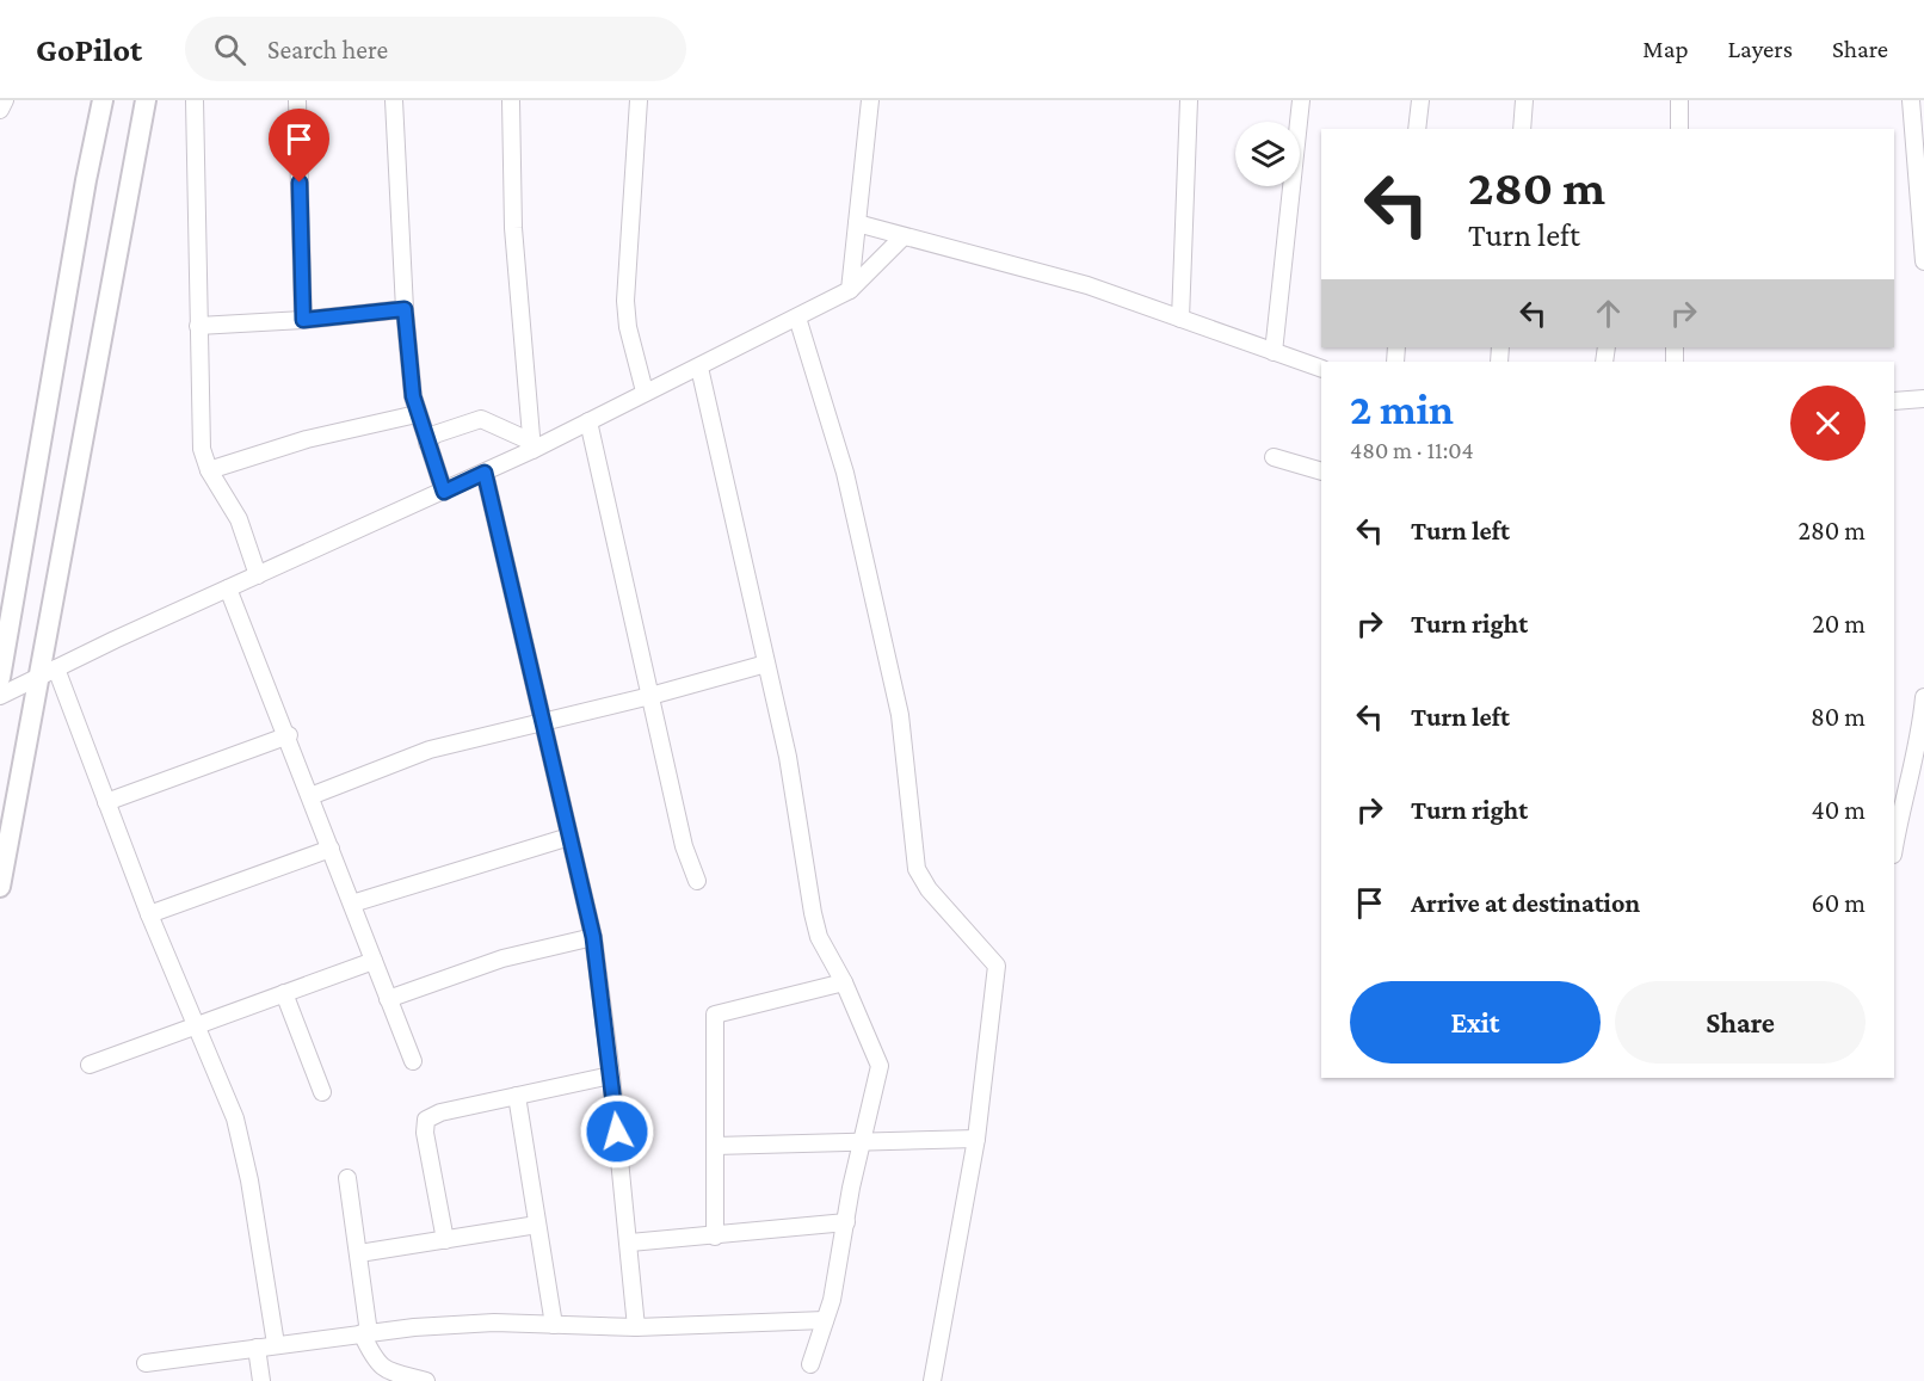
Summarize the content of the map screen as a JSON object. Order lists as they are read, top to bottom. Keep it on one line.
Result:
{"page":{"header":"GoPilot","search":"Search here","nav":["Map","Layers","Share"],"turn":["280 m","Turn left"],"heading":["2 min","480 m · 11:04"],"list":[{"name":"Turn left","value":"280 m"},{"name":"Turn right","value":"20 m"},{"name":"Turn left","value":"80 m"},{"name":"Turn right","value":"40 m"},{"name":"Arrive at destination","value":"60 m"}],"buttons":["Exit","Share"]}}
